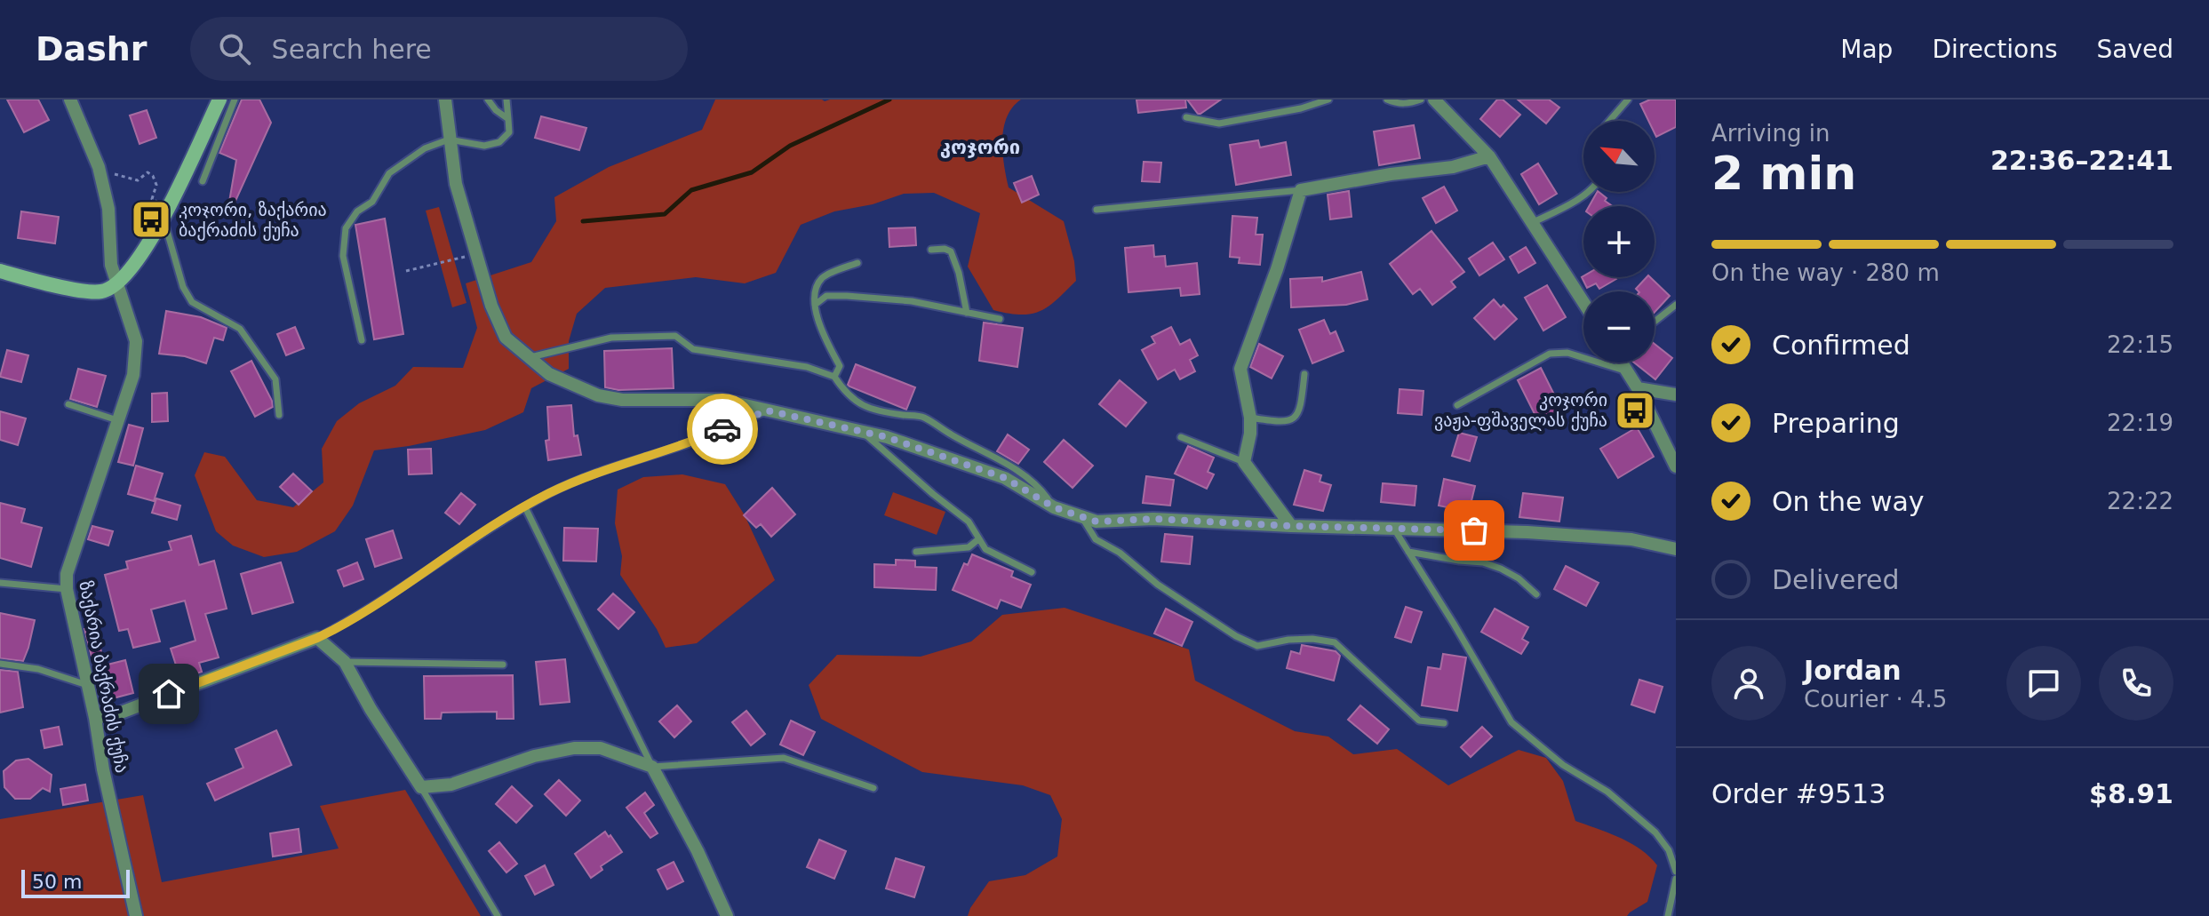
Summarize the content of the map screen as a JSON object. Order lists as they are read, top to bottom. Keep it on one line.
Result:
{"streets":{"street":["ზაქარია ბაქრაძის ქუჩა"]},"districts":["კოჯორი"],"places":{"bus stop":["კოჯორი, ზაქარია ბაქრაძის ქუჩა","კოჯორი ვაჟა-ფშაველას ქუჩა"]},"scale_bar":"50 m","north":"top left","page":{"header":"Dashr","search":"Search here","nav":["Map","Directions","Saved"],"heading":["2 min","Arriving in","22:36–22:41"],"panel":["Jordan","Courier · 4.5","Order #9513","$8.91"],"map_buttons":["+","−"],"bar":"On the way · 280 m","list":[["Confirmed","22:15"],["Preparing","22:19"],["On the way","22:22"],"Delivered"],"scale":"50 m"}}
